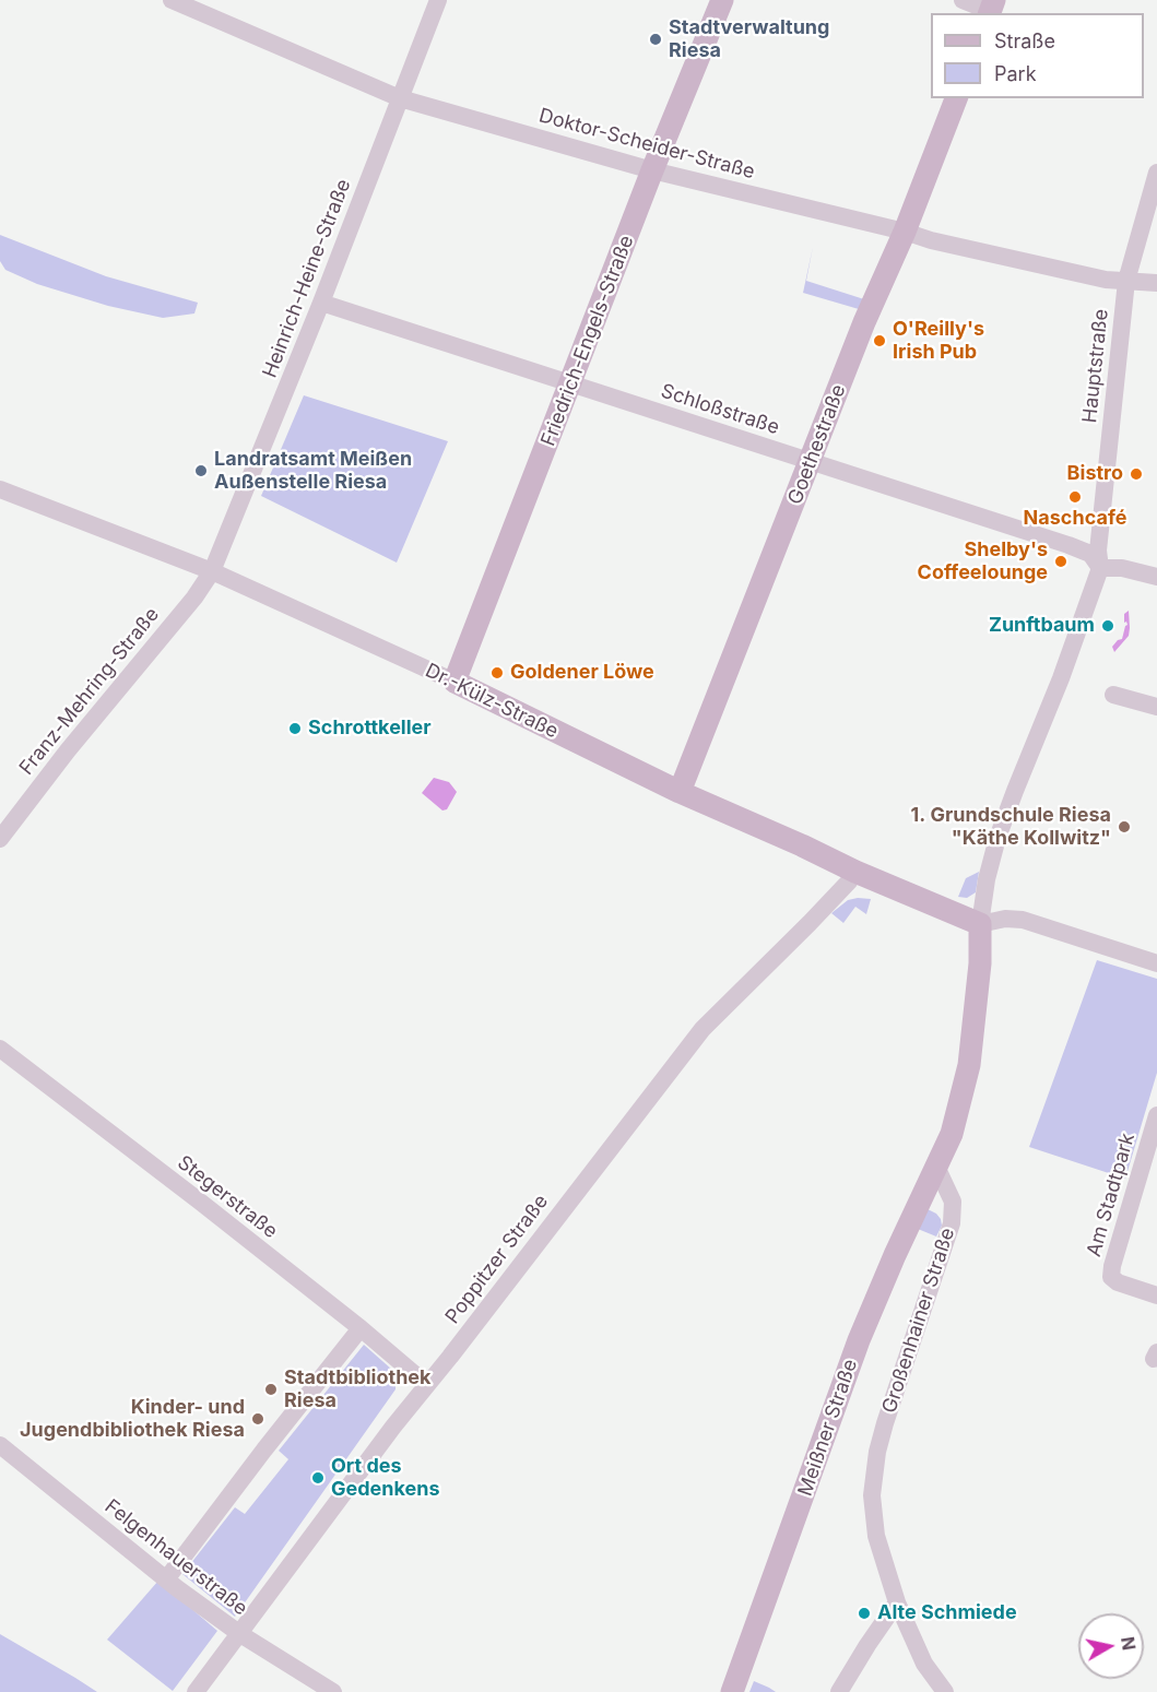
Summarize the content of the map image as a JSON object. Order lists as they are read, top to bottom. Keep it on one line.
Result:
{"streets":{"main road":["Friedrich-Engels-Straße","Goethestraße","Dr.-Külz-Straße","Meißner Straße"],"street":["Doktor-Scheider-Straße","Heinrich-Heine-Straße","Hauptstraße","Schloßstraße","Franz-Mehring-Straße","Am Stadtpark","Stegerstraße","Poppitzer Straße","Großenhainer Straße","Felgenhauerstraße"]},"crossings":[["Doktor-Scheider-Straße","Heinrich-Heine-Straße"],["Doktor-Scheider-Straße","Friedrich-Engels-Straße"],["Doktor-Scheider-Straße","Hauptstraße"],["Doktor-Scheider-Straße","Goethestraße"],["Heinrich-Heine-Straße","Schloßstraße"],["Heinrich-Heine-Straße","Franz-Mehring-Straße"],["Heinrich-Heine-Straße","Dr.-Külz-Straße"],["Friedrich-Engels-Straße","Schloßstraße"],["Friedrich-Engels-Straße","Dr.-Külz-Straße"],["Hauptstraße","Schloßstraße"],["Schloßstraße","Goethestraße"],["Goethestraße","Dr.-Külz-Straße"],["Franz-Mehring-Straße","Dr.-Külz-Straße"],["Dr.-Külz-Straße","Poppitzer Straße"],["Stegerstraße","Poppitzer Straße"],["Poppitzer Straße","Felgenhauerstraße"],["Großenhainer Straße","Meißner Straße"]],"places":["Stadtverwaltung Riesa","O'Reilly's Irish Pub","Landratsamt Meißen Außenstelle Riesa","Bistro","Naschcafé","Shelby's Coffeelounge","Zunftbaum","Goldener Löwe","Schrottkeller","1. Grundschule Riesa \"Käthe Kollwitz\"","Stadtbibliothek Riesa","Kinder- und Jugendbibliothek Riesa","Ort des Gedenkens","Alte Schmiede"],"legend":["Straße","Park"],"north":"right"}
